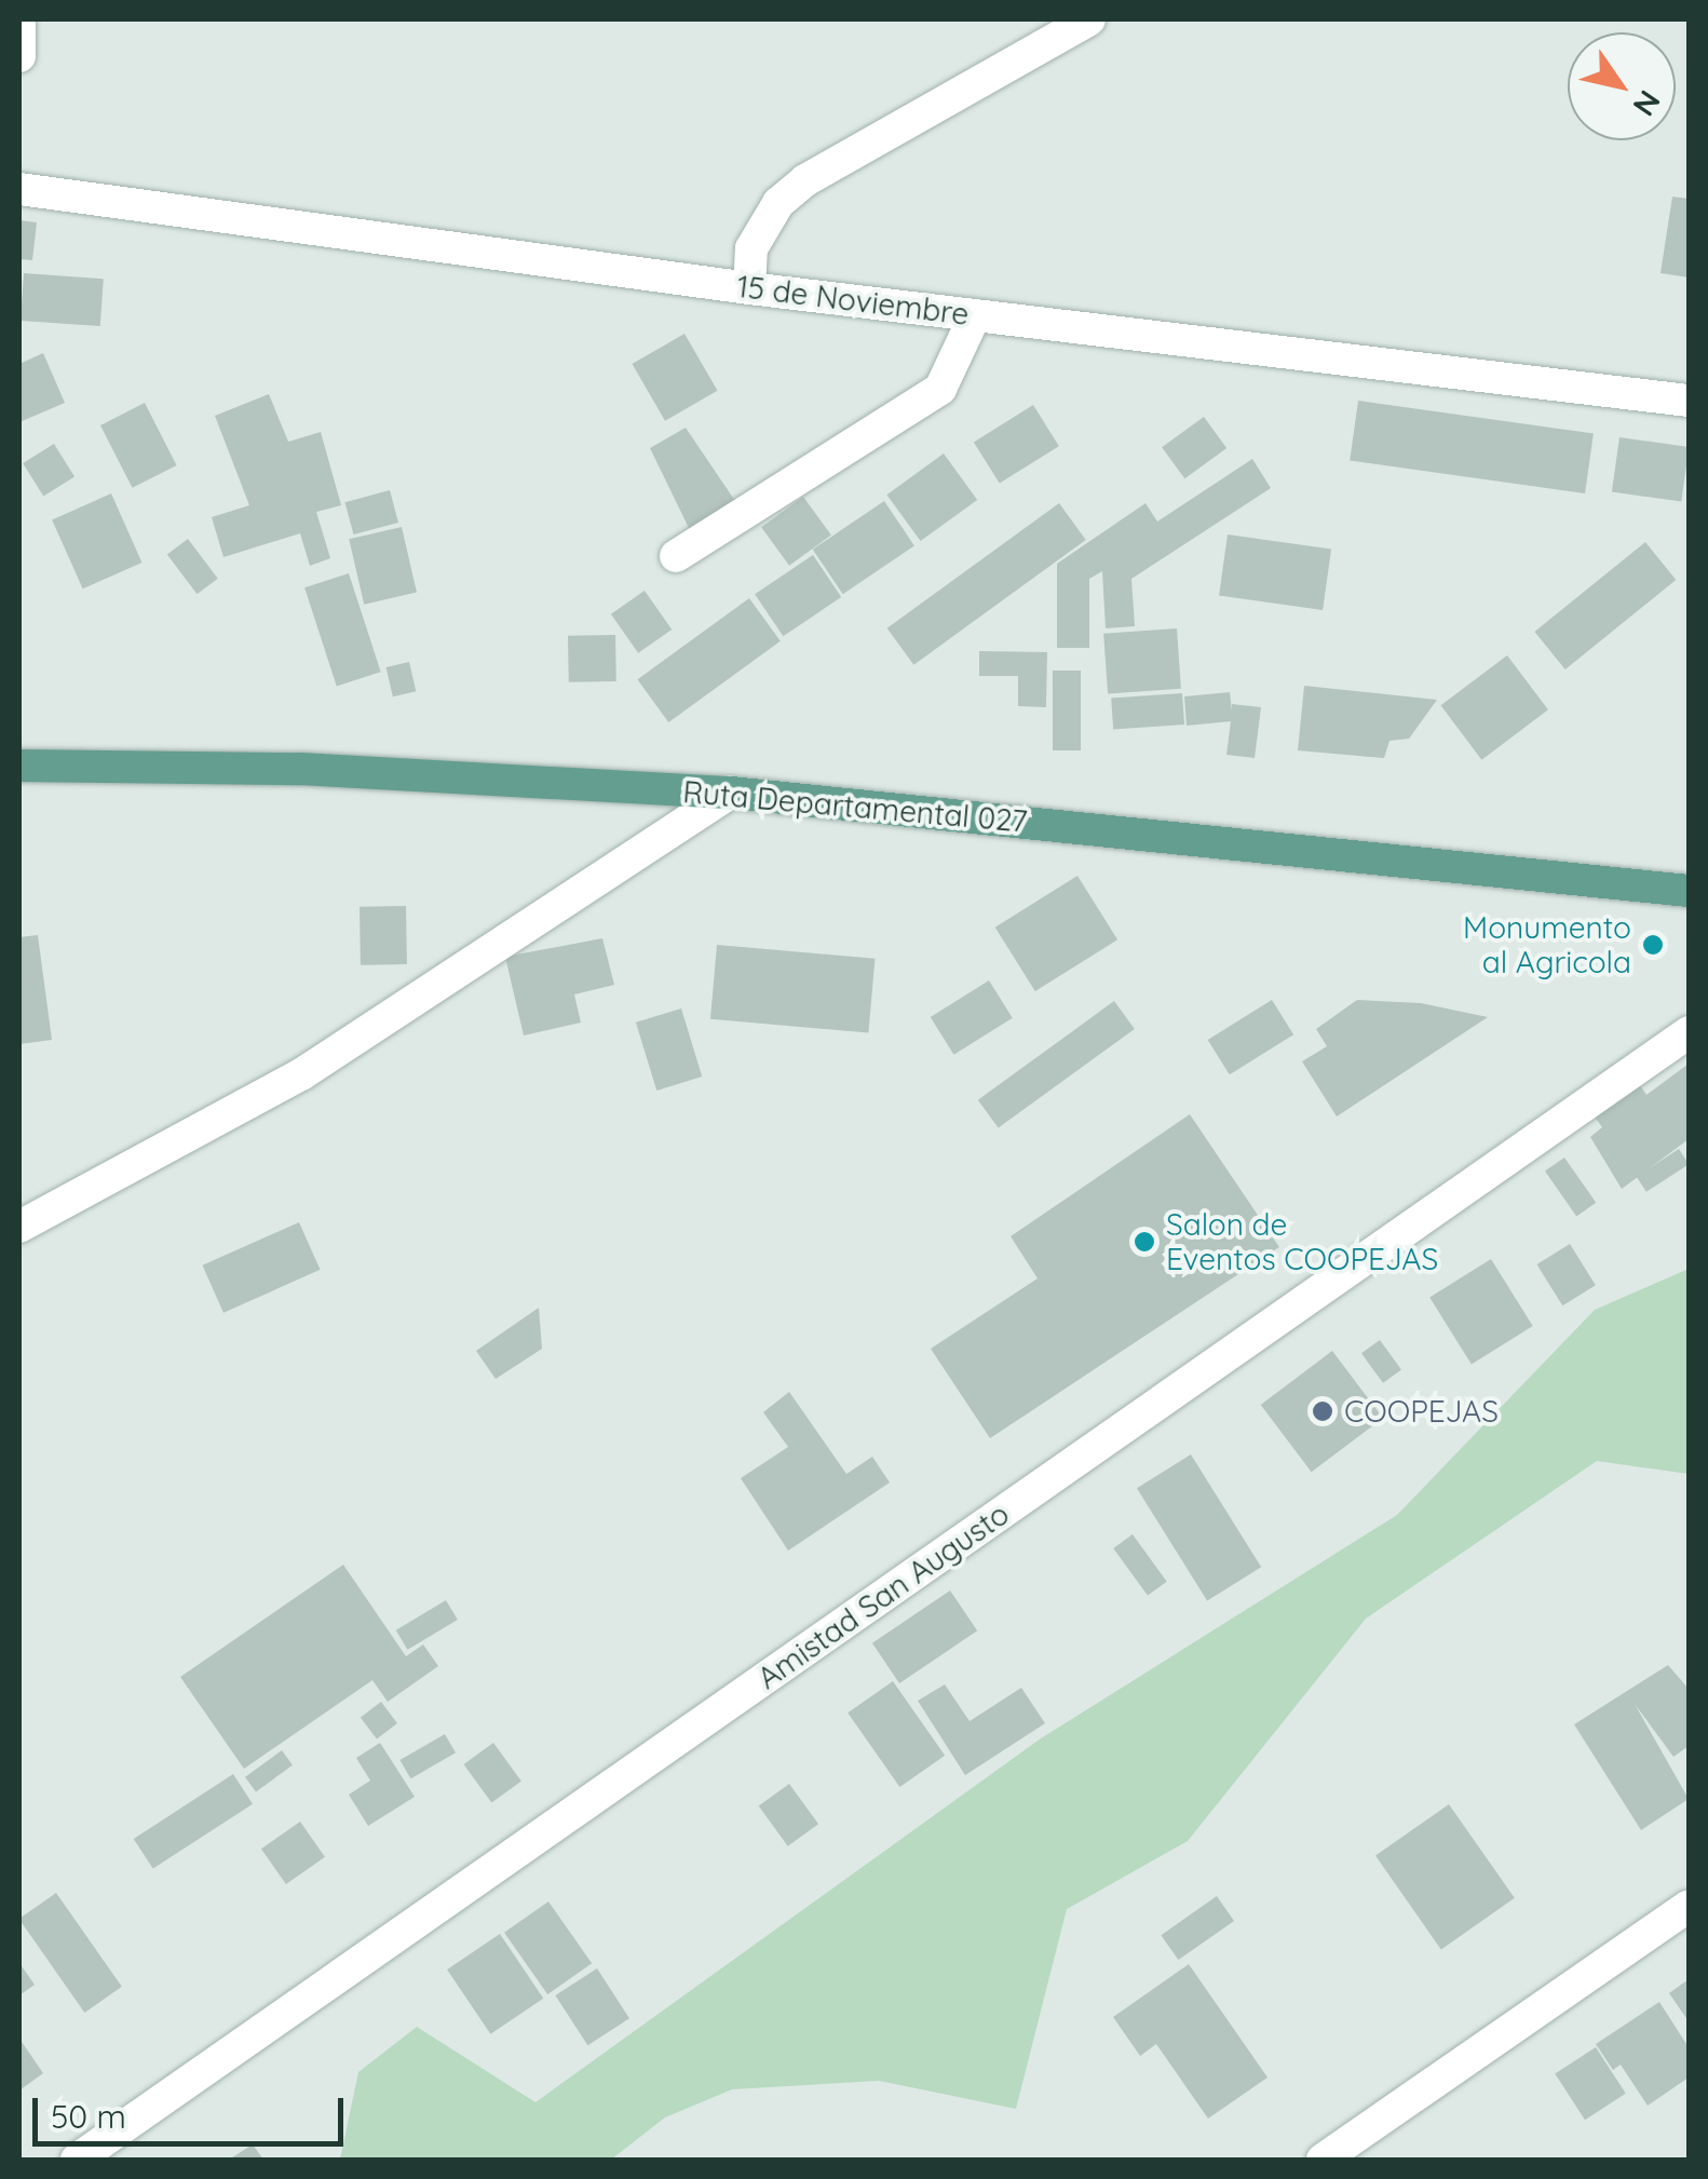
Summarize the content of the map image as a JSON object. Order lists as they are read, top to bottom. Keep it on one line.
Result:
{"streets":{"main road":["Ruta Departamental 027"],"street":["15 de Noviembre","Amistad San Augusto"]},"places":["Monumento al Agricola","Salon de Eventos COOPEJAS","COOPEJAS"],"scale_bar":"50 m","north":"bottom right"}
